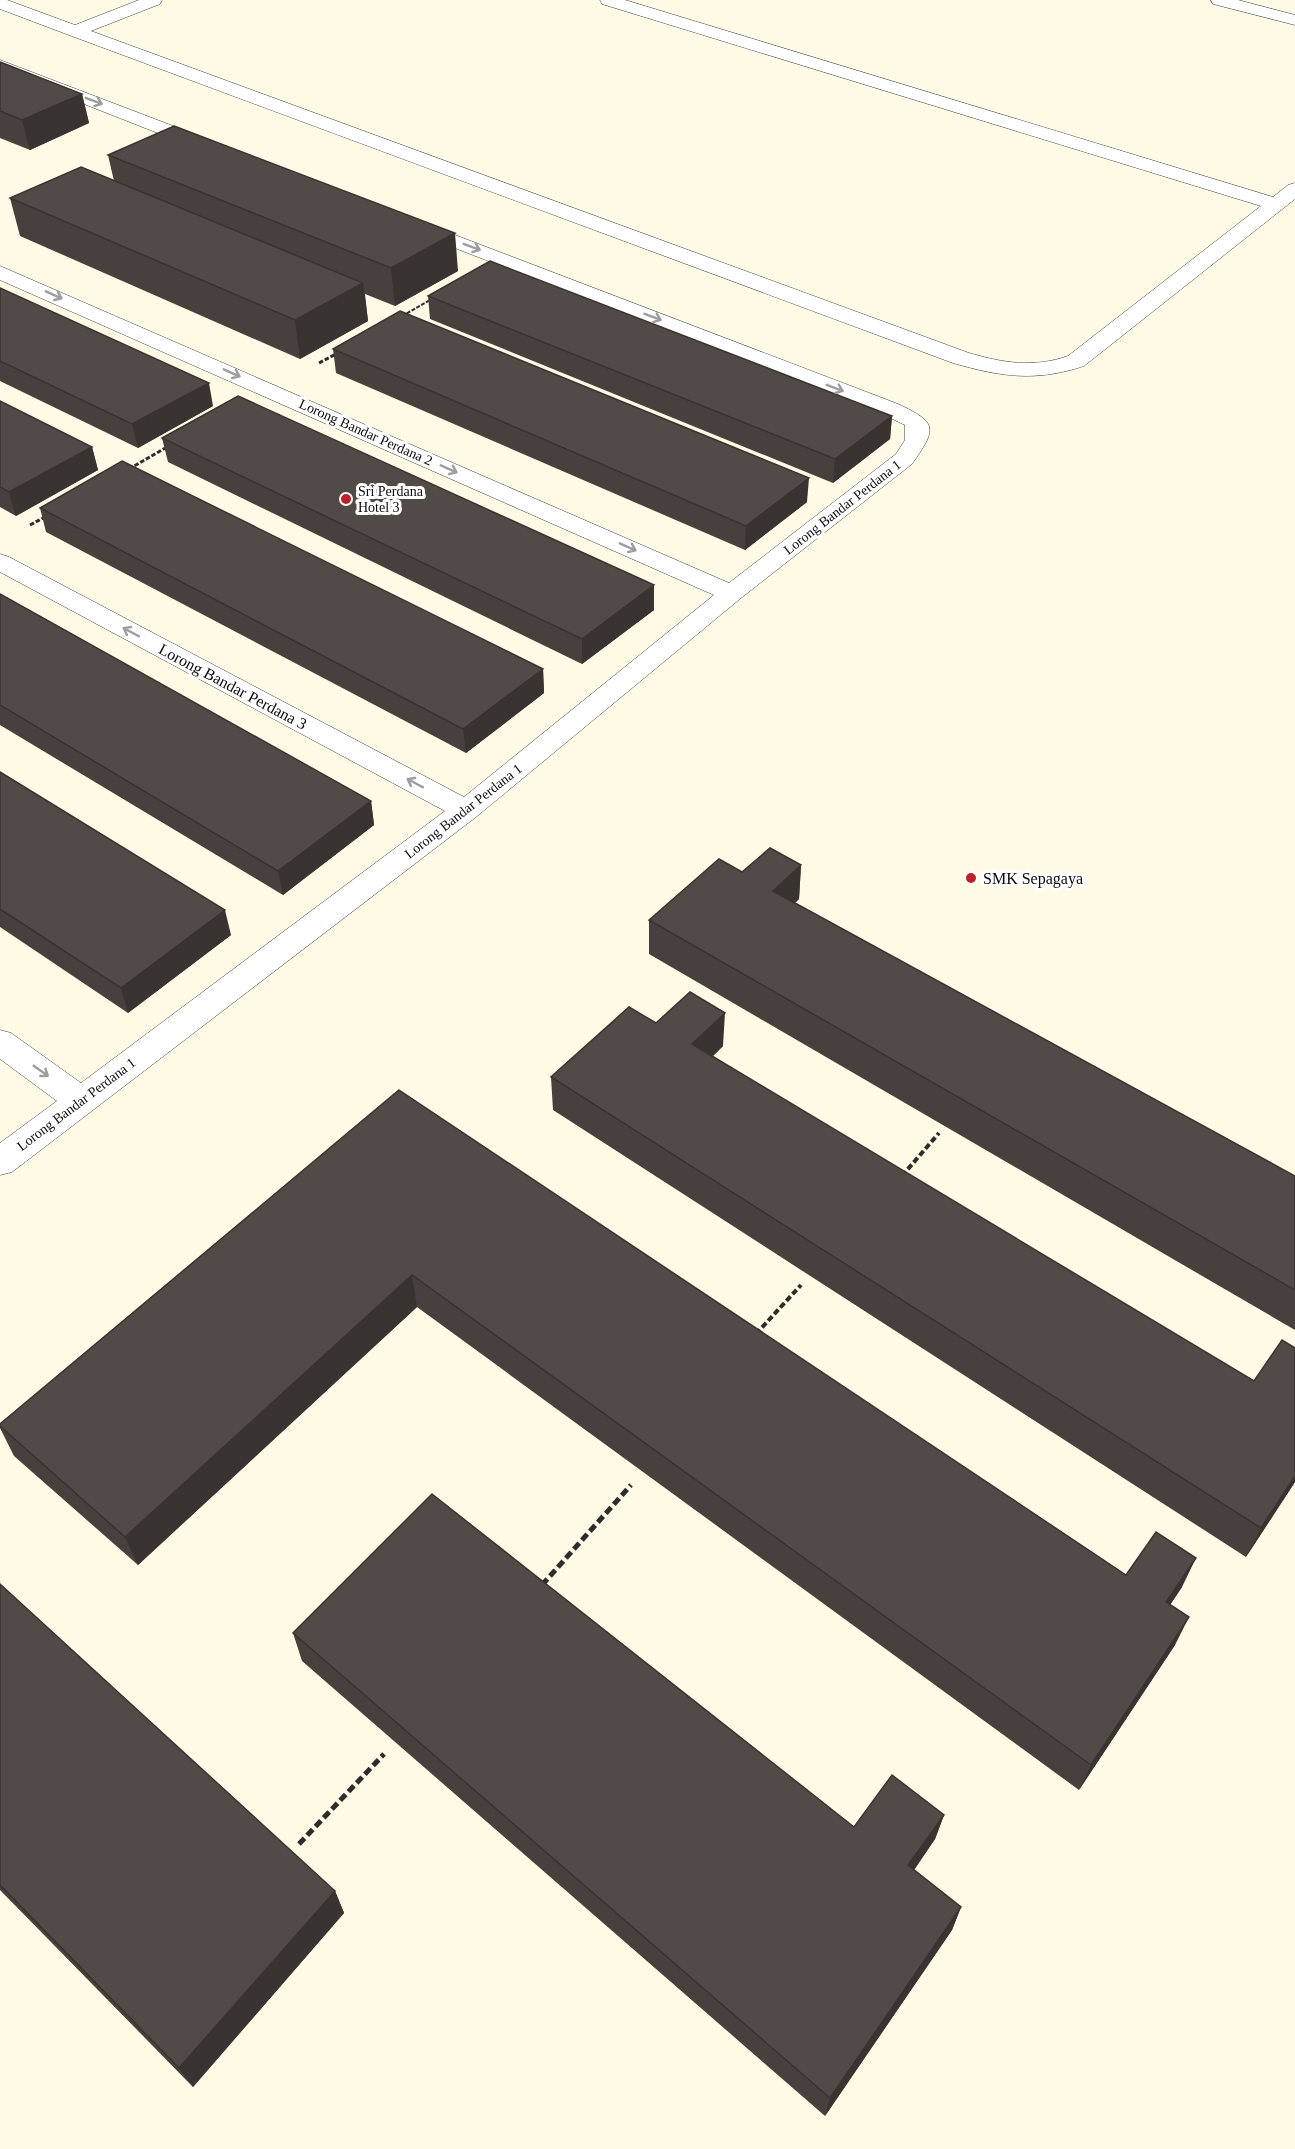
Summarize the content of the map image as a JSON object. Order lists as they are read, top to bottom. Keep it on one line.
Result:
{"streets":{"street":["Lorong Bandar Perdana 2","Lorong Bandar Perdana 1","Lorong Bandar Perdana 3"]},"crossings":[["Lorong Bandar Perdana 2","Lorong Bandar Perdana 1"],["Lorong Bandar Perdana 1","Lorong Bandar Perdana 3"]],"one_way":["Lorong Bandar Perdana 2","Lorong Bandar Perdana 3"],"places":["Sri Perdana Hotel 3","SMK Sepagaya"]}
